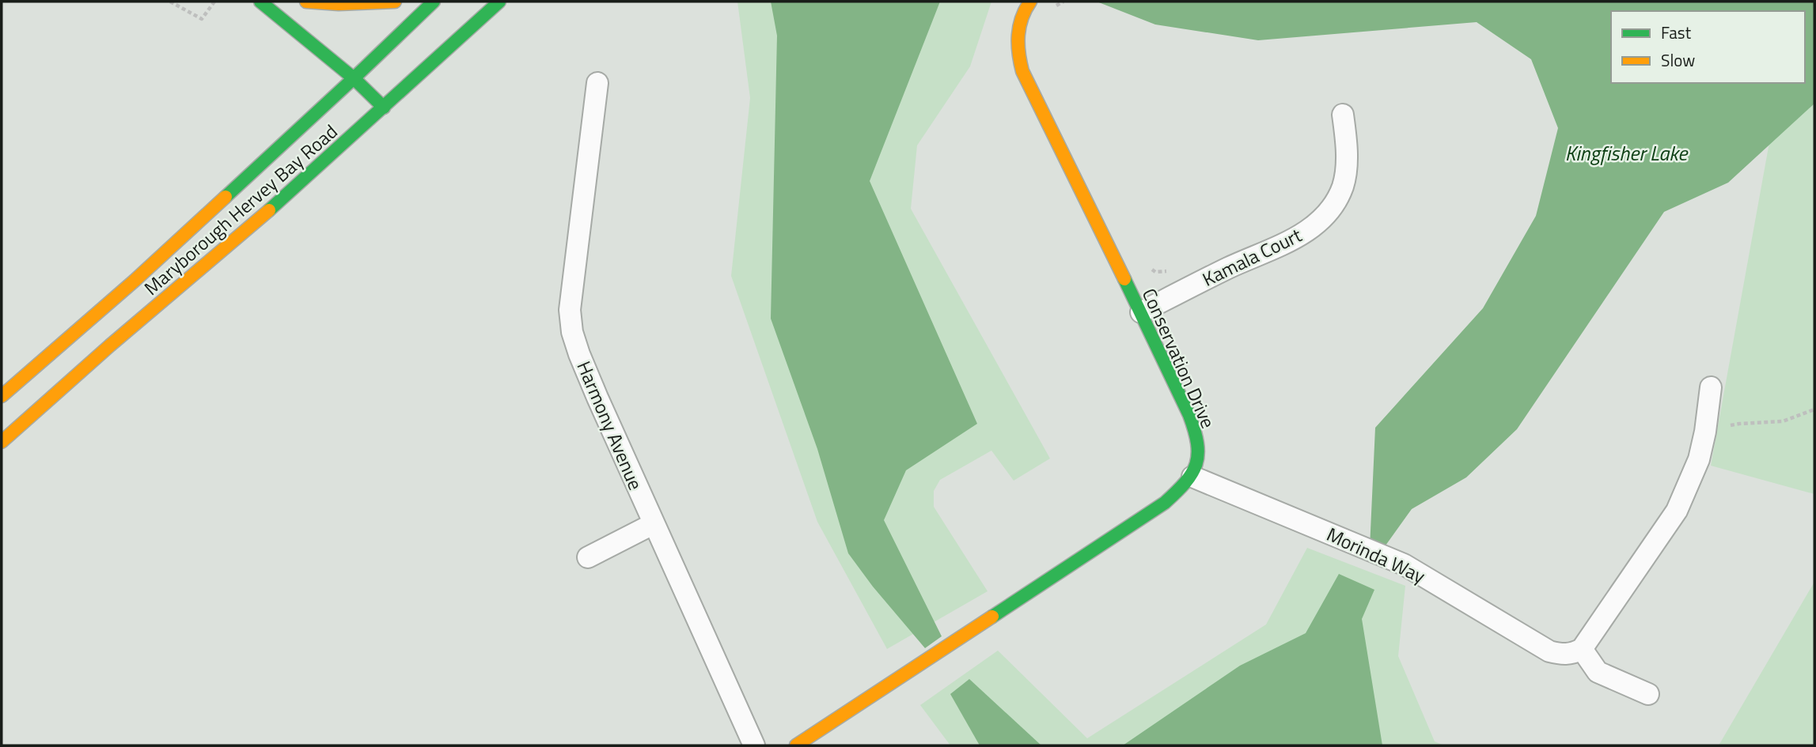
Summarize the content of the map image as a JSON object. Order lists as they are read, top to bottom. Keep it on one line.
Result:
{"streets":{"main road":["Maryborough Hervey Bay Road","Conservation Drive"],"street":["Kamala Court","Harmony Avenue","Morinda Way"]},"crossings":[["Kamala Court","Conservation Drive"],["Conservation Drive","Morinda Way"]],"water":["Kingfisher Lake"],"legend":["Fast","Slow"]}
